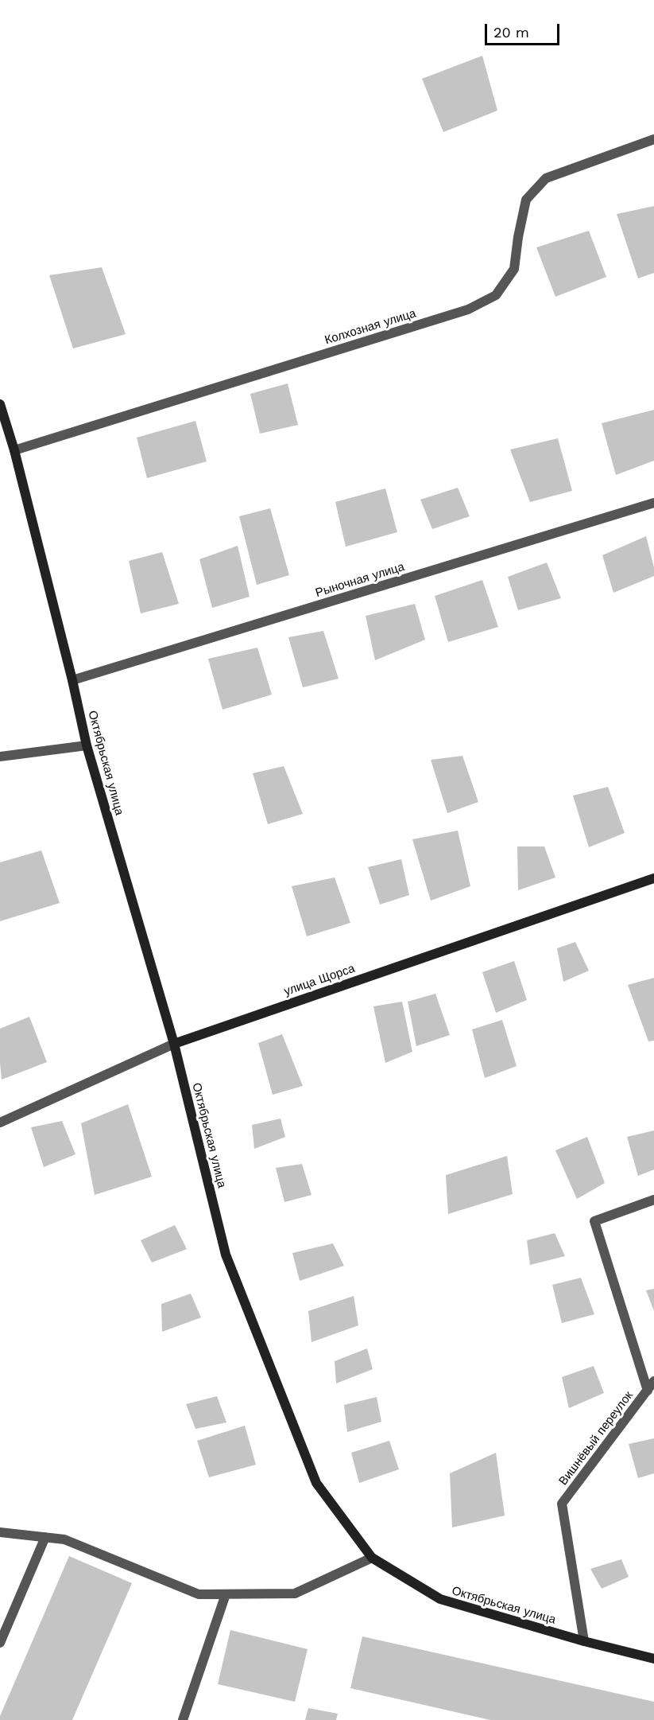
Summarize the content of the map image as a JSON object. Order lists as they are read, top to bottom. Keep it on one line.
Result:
{"streets":{"street":["Колхозная улица","Рыночная улица","Октябрьская улица","улица Щорса","Вишнёвый переулок"]},"crossings":[["Колхозная улица","Октябрьская улица"],["Рыночная улица","Октябрьская улица"],["Октябрьская улица","улица Щорса"],["Октябрьская улица","Вишнёвый переулок"]],"scale_bar":"20 m"}
